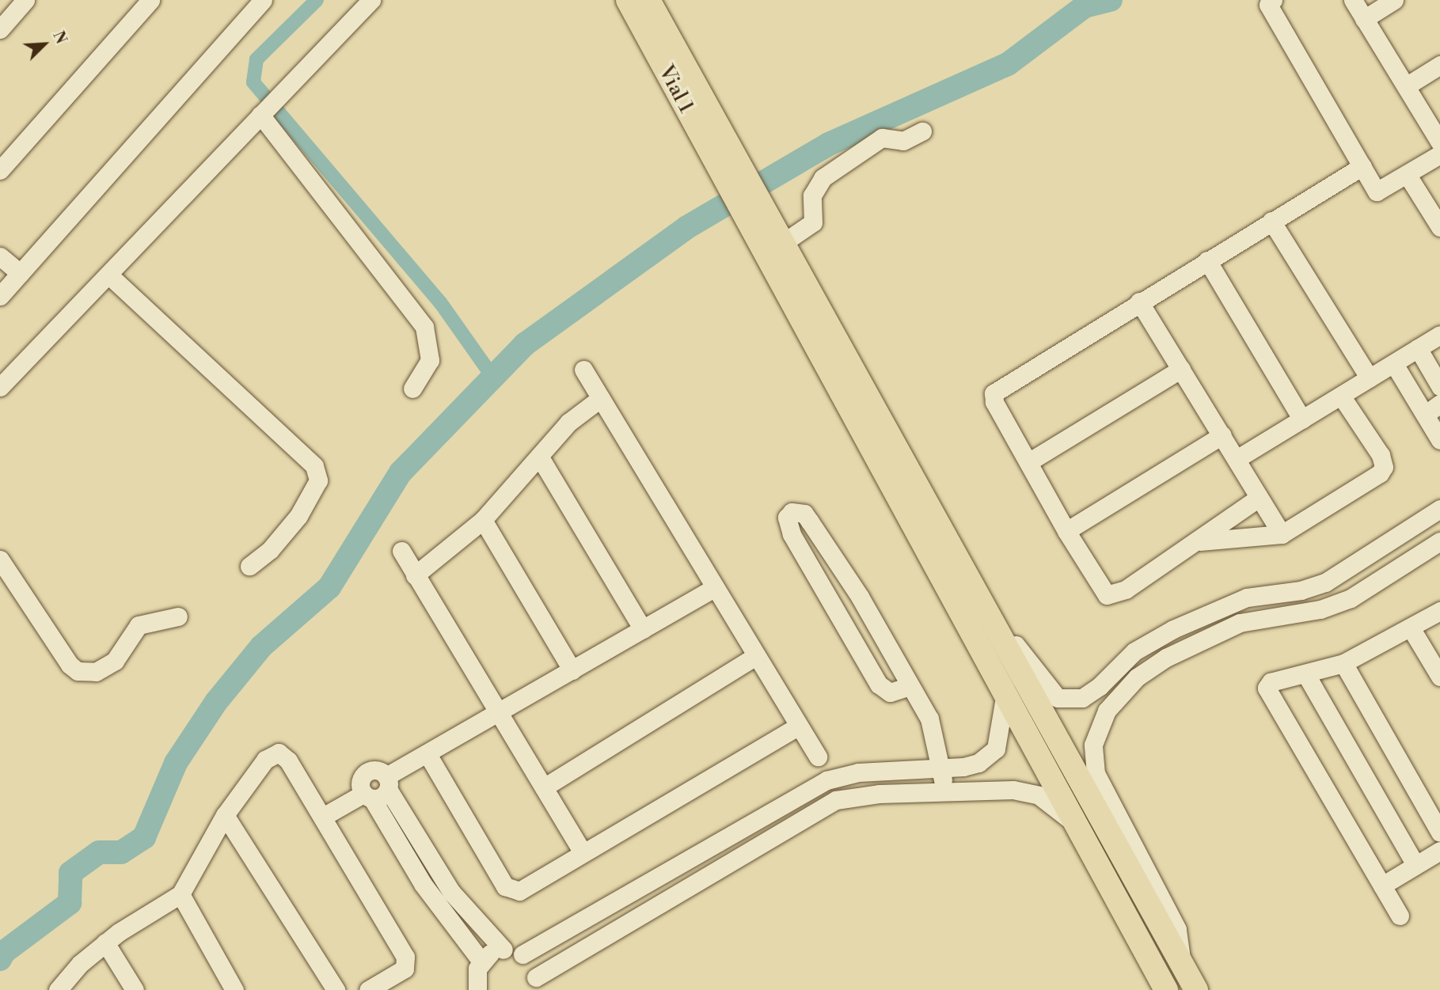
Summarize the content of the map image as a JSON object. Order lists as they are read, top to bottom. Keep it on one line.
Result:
{"streets":{"main road":["Vial 1"]},"north":"top right"}
